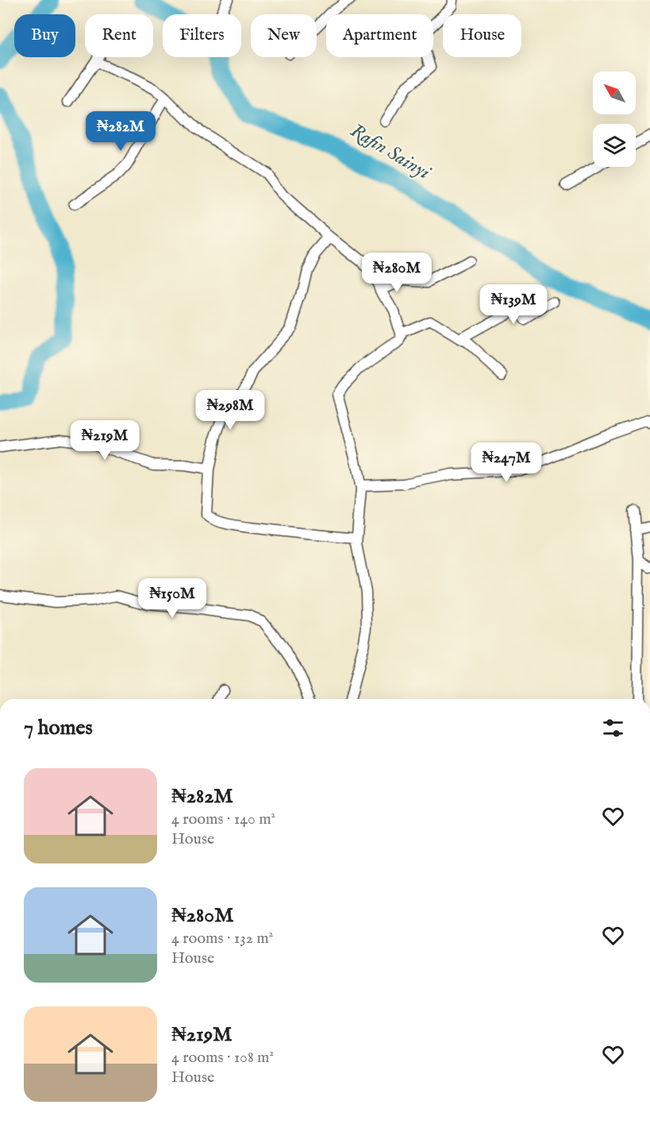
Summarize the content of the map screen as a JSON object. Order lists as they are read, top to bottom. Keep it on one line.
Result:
{"water":["Rafin Sainyi"],"north":"top left","page":{"chip":["Buy","Rent","Filters","New","Apartment","House"],"price":["₦282M","₦280M","₦139M","₦298M","₦219M","₦247M","₦150M"],"heading":"7 homes","list":[{"name":"₦282M","note":"4 rooms · 140 m² · House"},{"name":"₦280M","note":"4 rooms · 132 m² · House"},{"name":"₦219M","note":"4 rooms · 108 m² · House"}]}}
